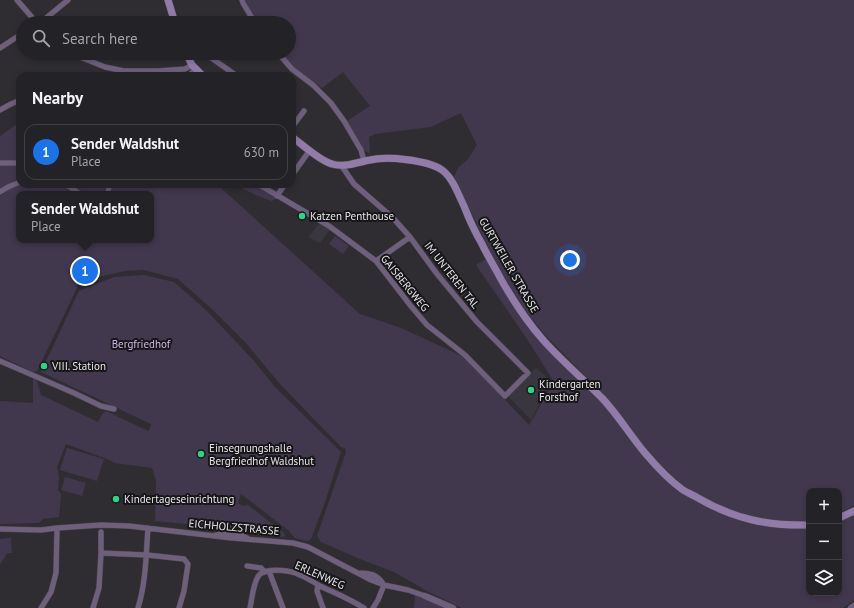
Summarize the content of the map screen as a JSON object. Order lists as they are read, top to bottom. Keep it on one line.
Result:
{"streets":{"main road":["GURTWEILER STRASSE"],"street":["IM UNTEREN TAL","GAISBERGWEG","EICHHOLZSTRASSE","ERLENWEG"]},"crossings":[["GURTWEILER STRASSE","IM UNTEREN TAL"],["IM UNTEREN TAL","GAISBERGWEG"]],"parks":["Bergfriedhof"],"places":["Katzen Penthouse","VIII. Station","Kindergarten Forsthof","Einsegnungshalle Bergfriedhof Waldshut","Kindertageseinrichtung"],"page":{"search":"Search here","heading":"Nearby","list":[{"mark":"1","name":"Sender Waldshut","note":"Place","value":"630 m"}],"popup":["Sender Waldshut","Place"],"pins":"1","map_buttons":["+","−"]}}
